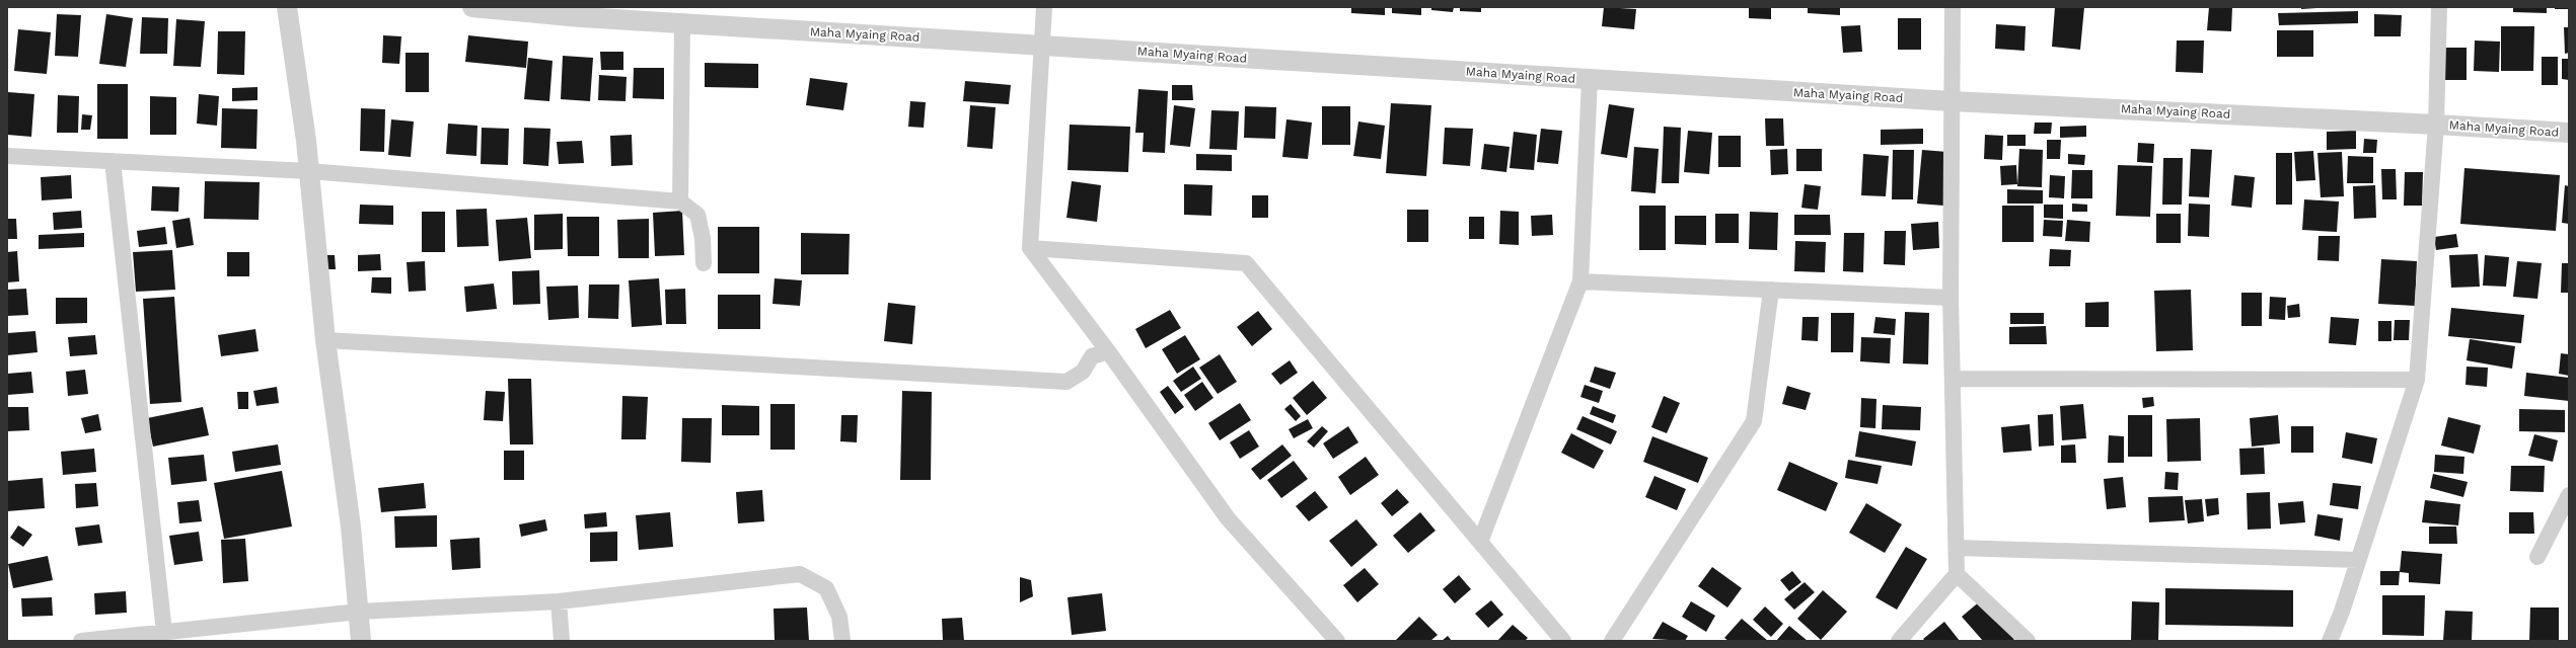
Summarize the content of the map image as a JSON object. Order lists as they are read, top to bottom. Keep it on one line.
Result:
{"streets":{"street":["Maha Myaing Road"]}}
